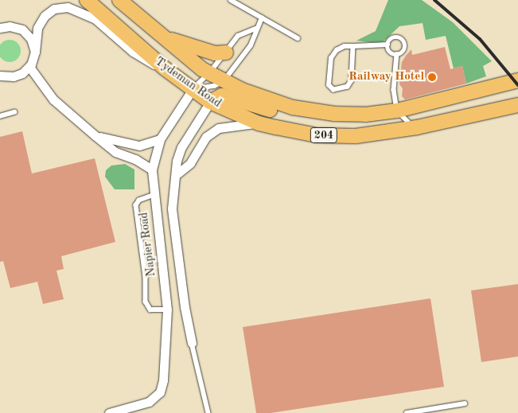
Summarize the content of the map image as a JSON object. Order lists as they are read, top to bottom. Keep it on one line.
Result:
{"streets":{"main road":["Tydeman Road","204"],"street":["Napier Road"]},"crossings":[["Tydeman Road","Napier Road"]],"places":["Railway Hotel"]}
